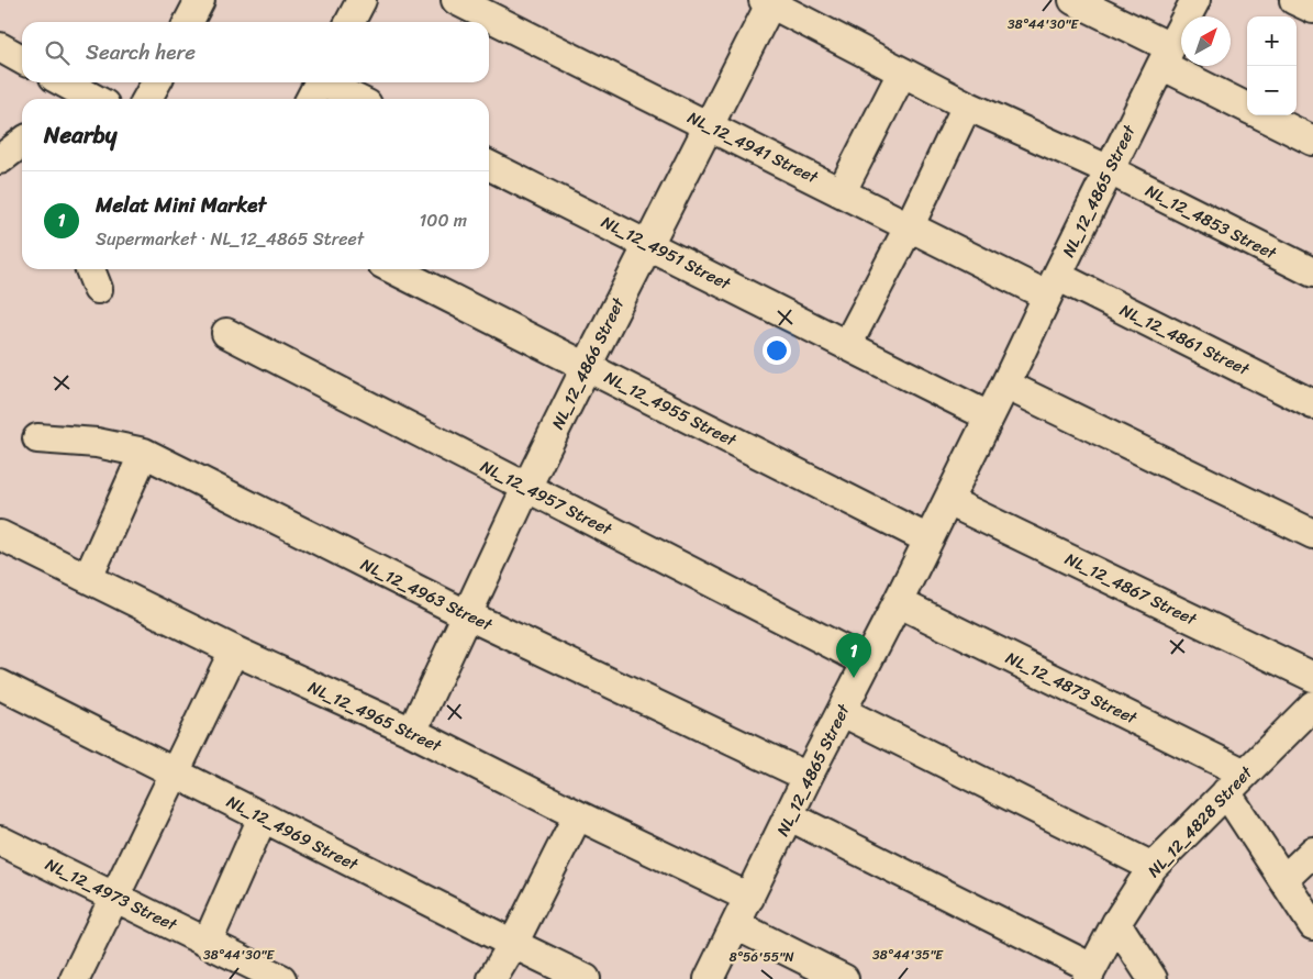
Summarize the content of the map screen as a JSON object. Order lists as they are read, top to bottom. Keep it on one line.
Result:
{"streets":{"street":["NL_12_4941 Street","NL_12_4865 Street","NL_12_4853 Street","NL_12_4951 Street","NL_12_4861 Street","NL_12_4866 Street","NL_12_4955 Street","NL_12_4957 Street","NL_12_4867 Street","NL_12_4963 Street","NL_12_4873 Street","NL_12_4965 Street","NL_12_4828 Street","NL_12_4969 Street","NL_12_4973 Street"]},"crossings":[["NL_12_4941 Street","NL_12_4865 Street"],["NL_12_4941 Street","NL_12_4861 Street"],["NL_12_4941 Street","NL_12_4866 Street"],["NL_12_4865 Street","NL_12_4853 Street"],["NL_12_4865 Street","NL_12_4951 Street"],["NL_12_4865 Street","NL_12_4861 Street"],["NL_12_4865 Street","NL_12_4955 Street"],["NL_12_4865 Street","NL_12_4957 Street"],["NL_12_4865 Street","NL_12_4867 Street"],["NL_12_4865 Street","NL_12_4963 Street"],["NL_12_4865 Street","NL_12_4873 Street"],["NL_12_4865 Street","NL_12_4965 Street"],["NL_12_4853 Street","NL_12_4866 Street"],["NL_12_4951 Street","NL_12_4866 Street"],["NL_12_4866 Street","NL_12_4955 Street"],["NL_12_4866 Street","NL_12_4957 Street"],["NL_12_4866 Street","NL_12_4963 Street"],["NL_12_4866 Street","NL_12_4965 Street"],["NL_12_4873 Street","NL_12_4828 Street"]],"north":"top right","page":{"map_buttons":["+","−"],"search":"Search here","heading":"Nearby","list":[{"mark":"1","name":"Melat Mini Market","note":"Supermarket · NL_12_4865 Street","value":"100 m"}],"pins":"1"},"coordinates":["38°44'30\"E","38°44'35\"E","8°56'55\"N"]}
